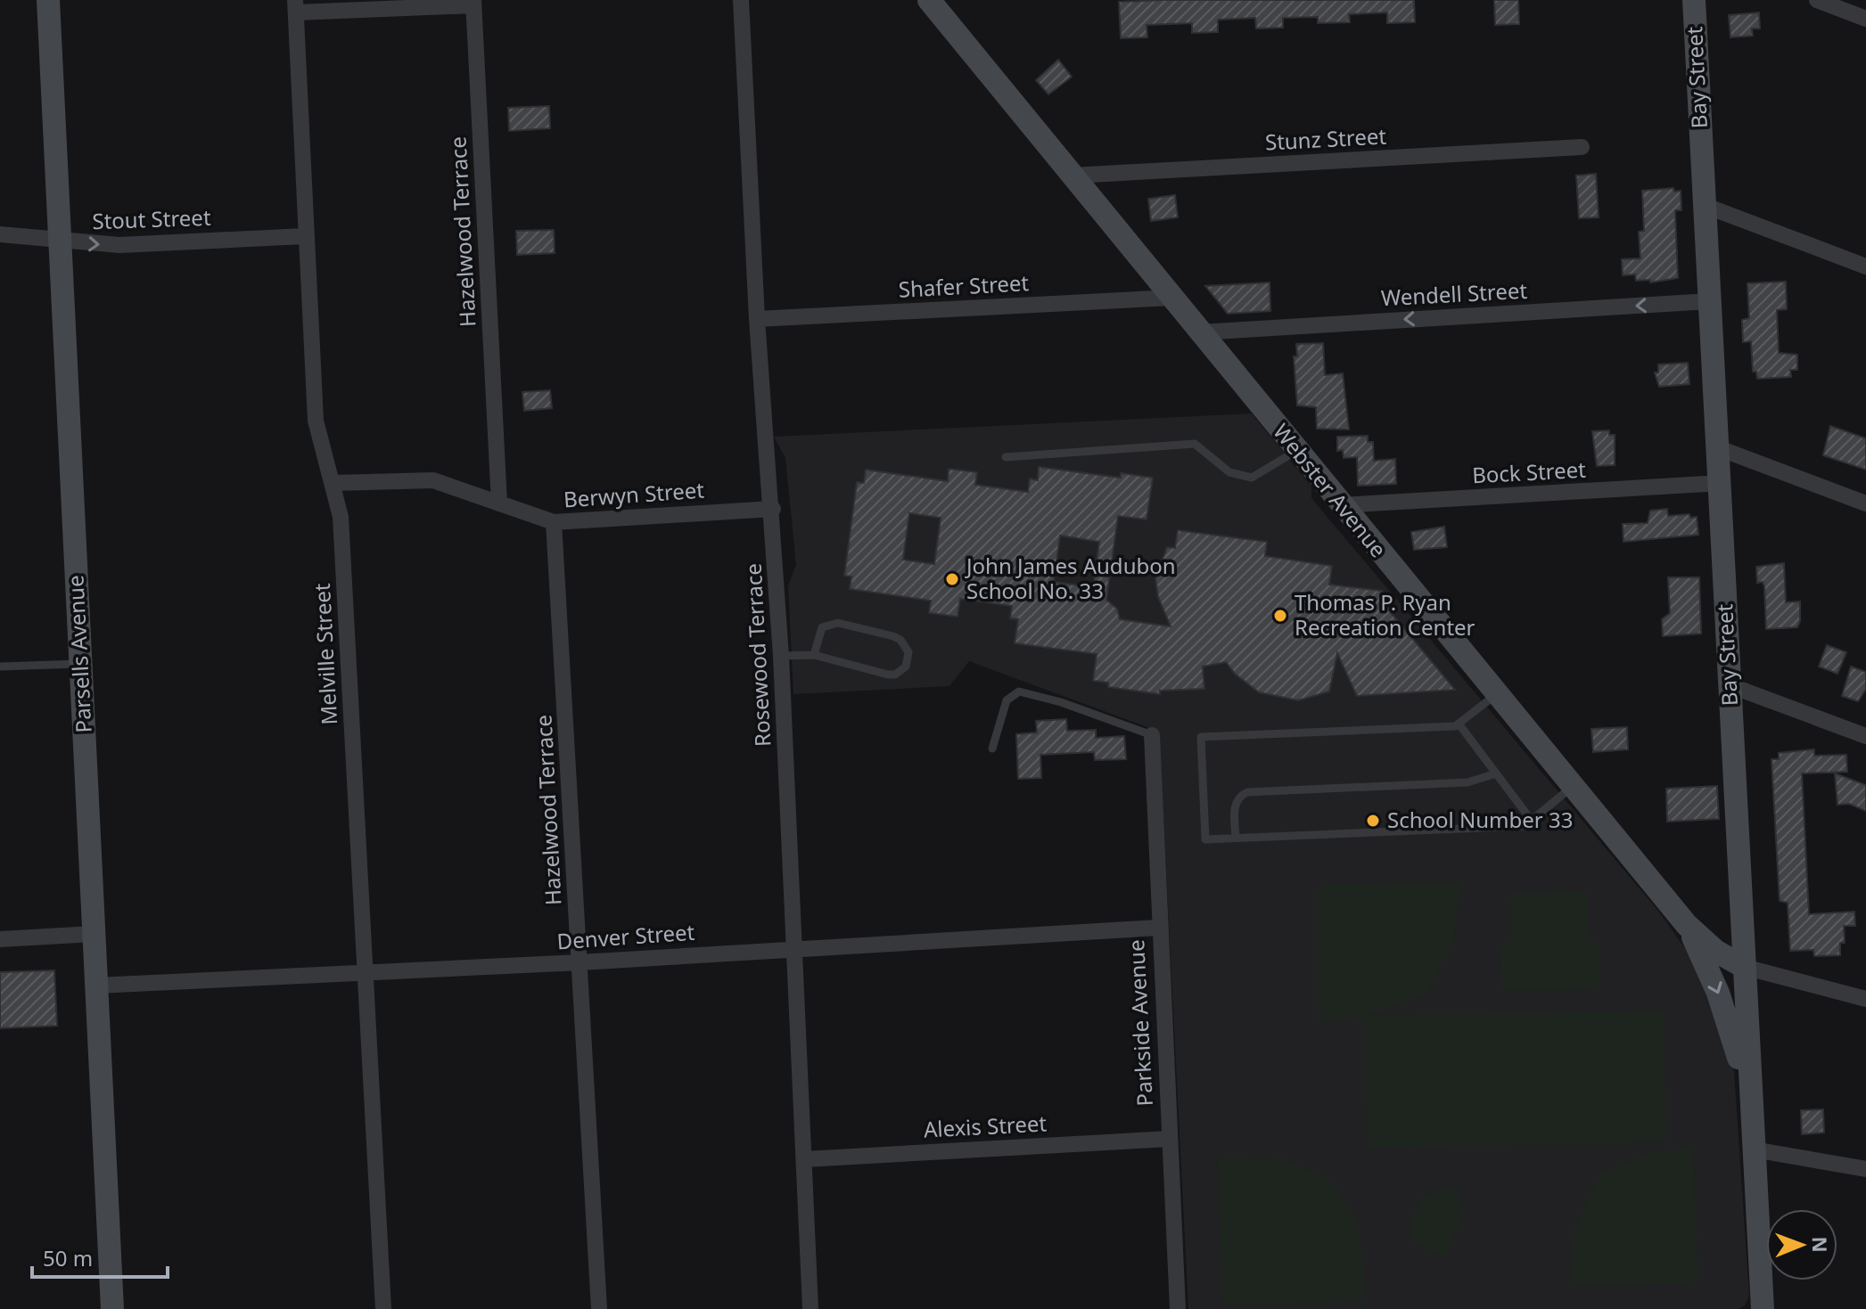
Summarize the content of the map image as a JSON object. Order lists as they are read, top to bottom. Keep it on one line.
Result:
{"streets":{"street":["Bay Street","Stunz Street","Stout Street","Hazelwood Terrace","Shafer Street","Wendell Street","Bock Street","Webster Avenue","Berwyn Street","Parsells Avenue","Melville Street","Rosewood Terrace","Denver Street","Parkside Avenue","Alexis Street"]},"crossings":[["Bay Street","Wendell Street"],["Bay Street","Bock Street"],["Bay Street","Webster Avenue"],["Stunz Street","Webster Avenue"],["Stout Street","Parsells Avenue"],["Stout Street","Melville Street"],["Hazelwood Terrace","Berwyn Street"],["Hazelwood Terrace","Denver Street"],["Shafer Street","Webster Avenue"],["Shafer Street","Rosewood Terrace"],["Wendell Street","Webster Avenue"],["Bock Street","Webster Avenue"],["Berwyn Street","Melville Street"],["Berwyn Street","Rosewood Terrace"],["Parsells Avenue","Denver Street"],["Melville Street","Denver Street"],["Rosewood Terrace","Denver Street"],["Rosewood Terrace","Alexis Street"],["Denver Street","Parkside Avenue"],["Parkside Avenue","Alexis Street"]],"one_way":["Stout Street","Wendell Street"],"places":["John James Audubon School No. 33","Thomas P. Ryan Recreation Center","School Number 33"],"scale_bar":"50 m","north":"right"}
